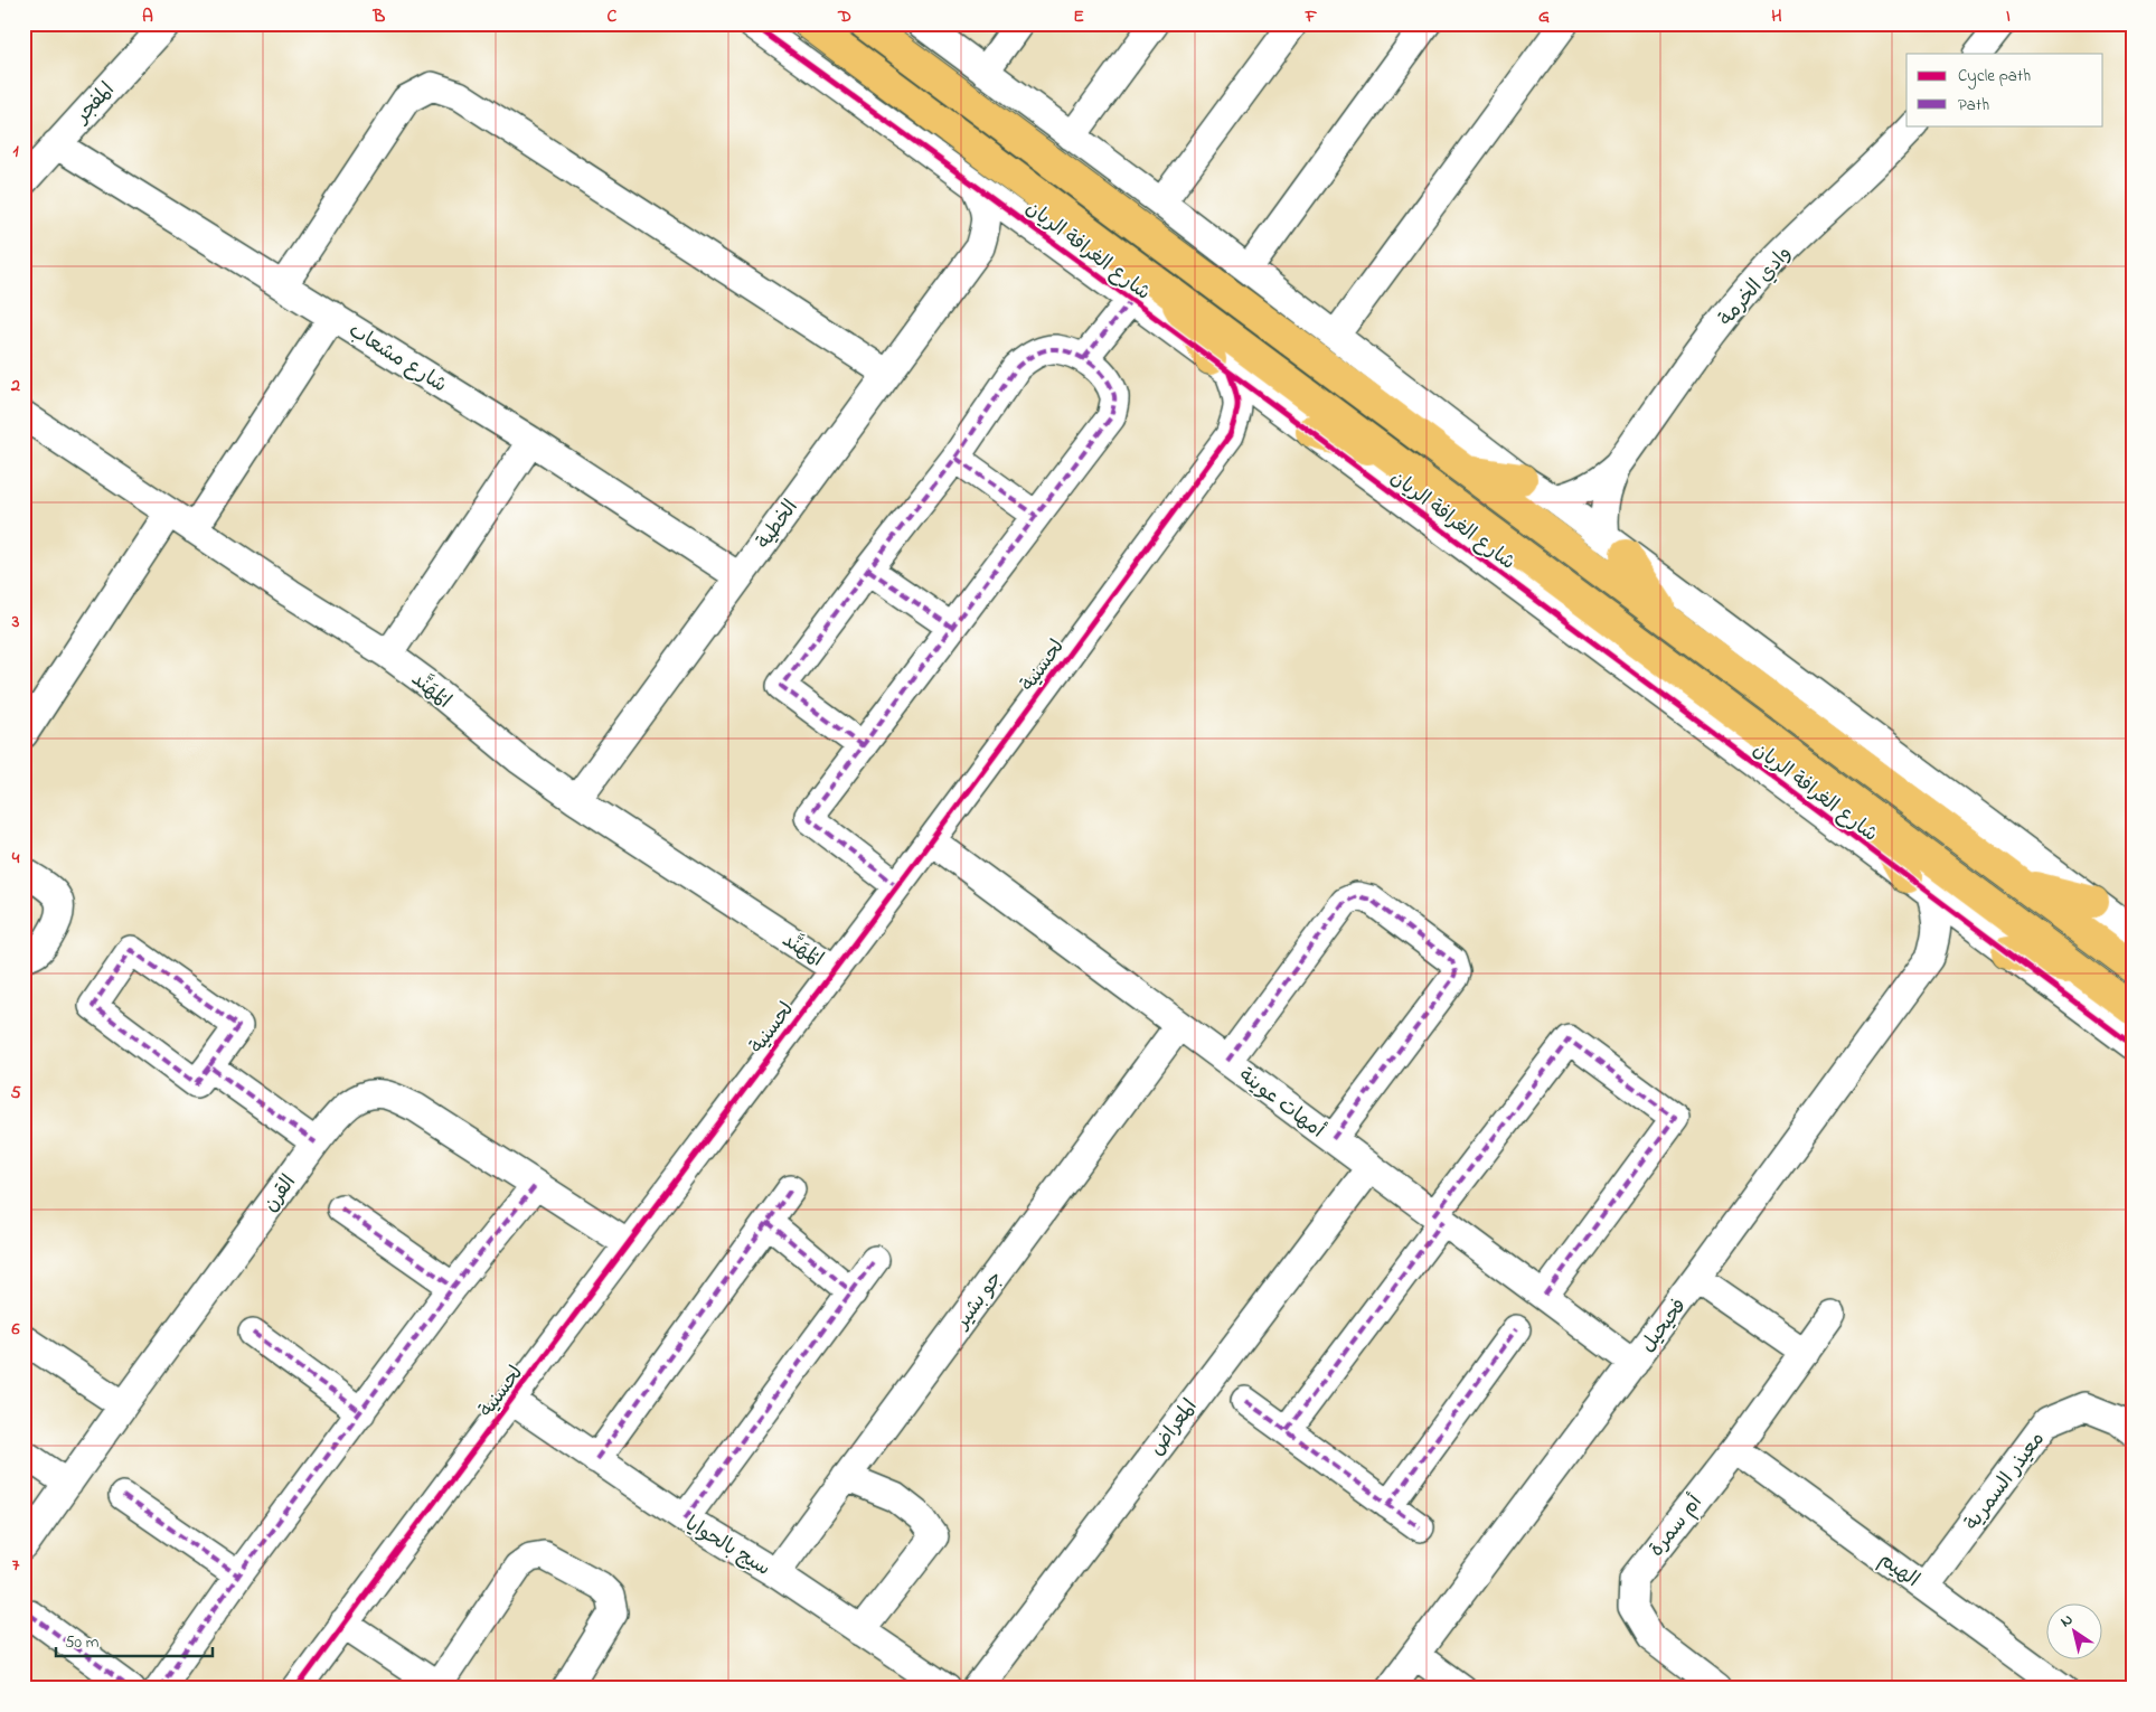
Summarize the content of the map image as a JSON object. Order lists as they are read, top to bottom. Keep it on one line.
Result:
{"streets":{"main road":["شارع الغرافة الريان"],"street":["المفجر","وادي الخرمة","شارع مشعاب","الخطية","لحسنية","المُهَنَّد","أمهات عوينة","القرن","جو بشير","فحيحيل","المعراض","معيذر السمرية","أم سمرة","سيج بالحوايا","الهيم"]},"crossings":[["المفجر","شارع مشعاب"],["شارع الغرافة الريان","الخطية"],["شارع الغرافة الريان","لحسنية"],["شارع الغرافة الريان","فحيحيل"],["شارع مشعاب","الخطية"],["الخطية","المُهَنَّد"],["لحسنية","المُهَنَّد"],["لحسنية","أمهات عوينة"],["لحسنية","القرن"],["لحسنية","سيج بالحوايا"],["أمهات عوينة","جو بشير"],["أمهات عوينة","فحيحيل"],["أمهات عوينة","المعراض"],["جو بشير","سيج بالحوايا"],["معيذر السمرية","الهيم"],["أم سمرة","الهيم"]],"legend":["Cycle path","Path"],"scale_bar":"50 m","north":"top left","grid":{"columns":["A","B","C","D","E","F","G","H","I"],"rows":["1","2","3","4","5","6","7"]}}
